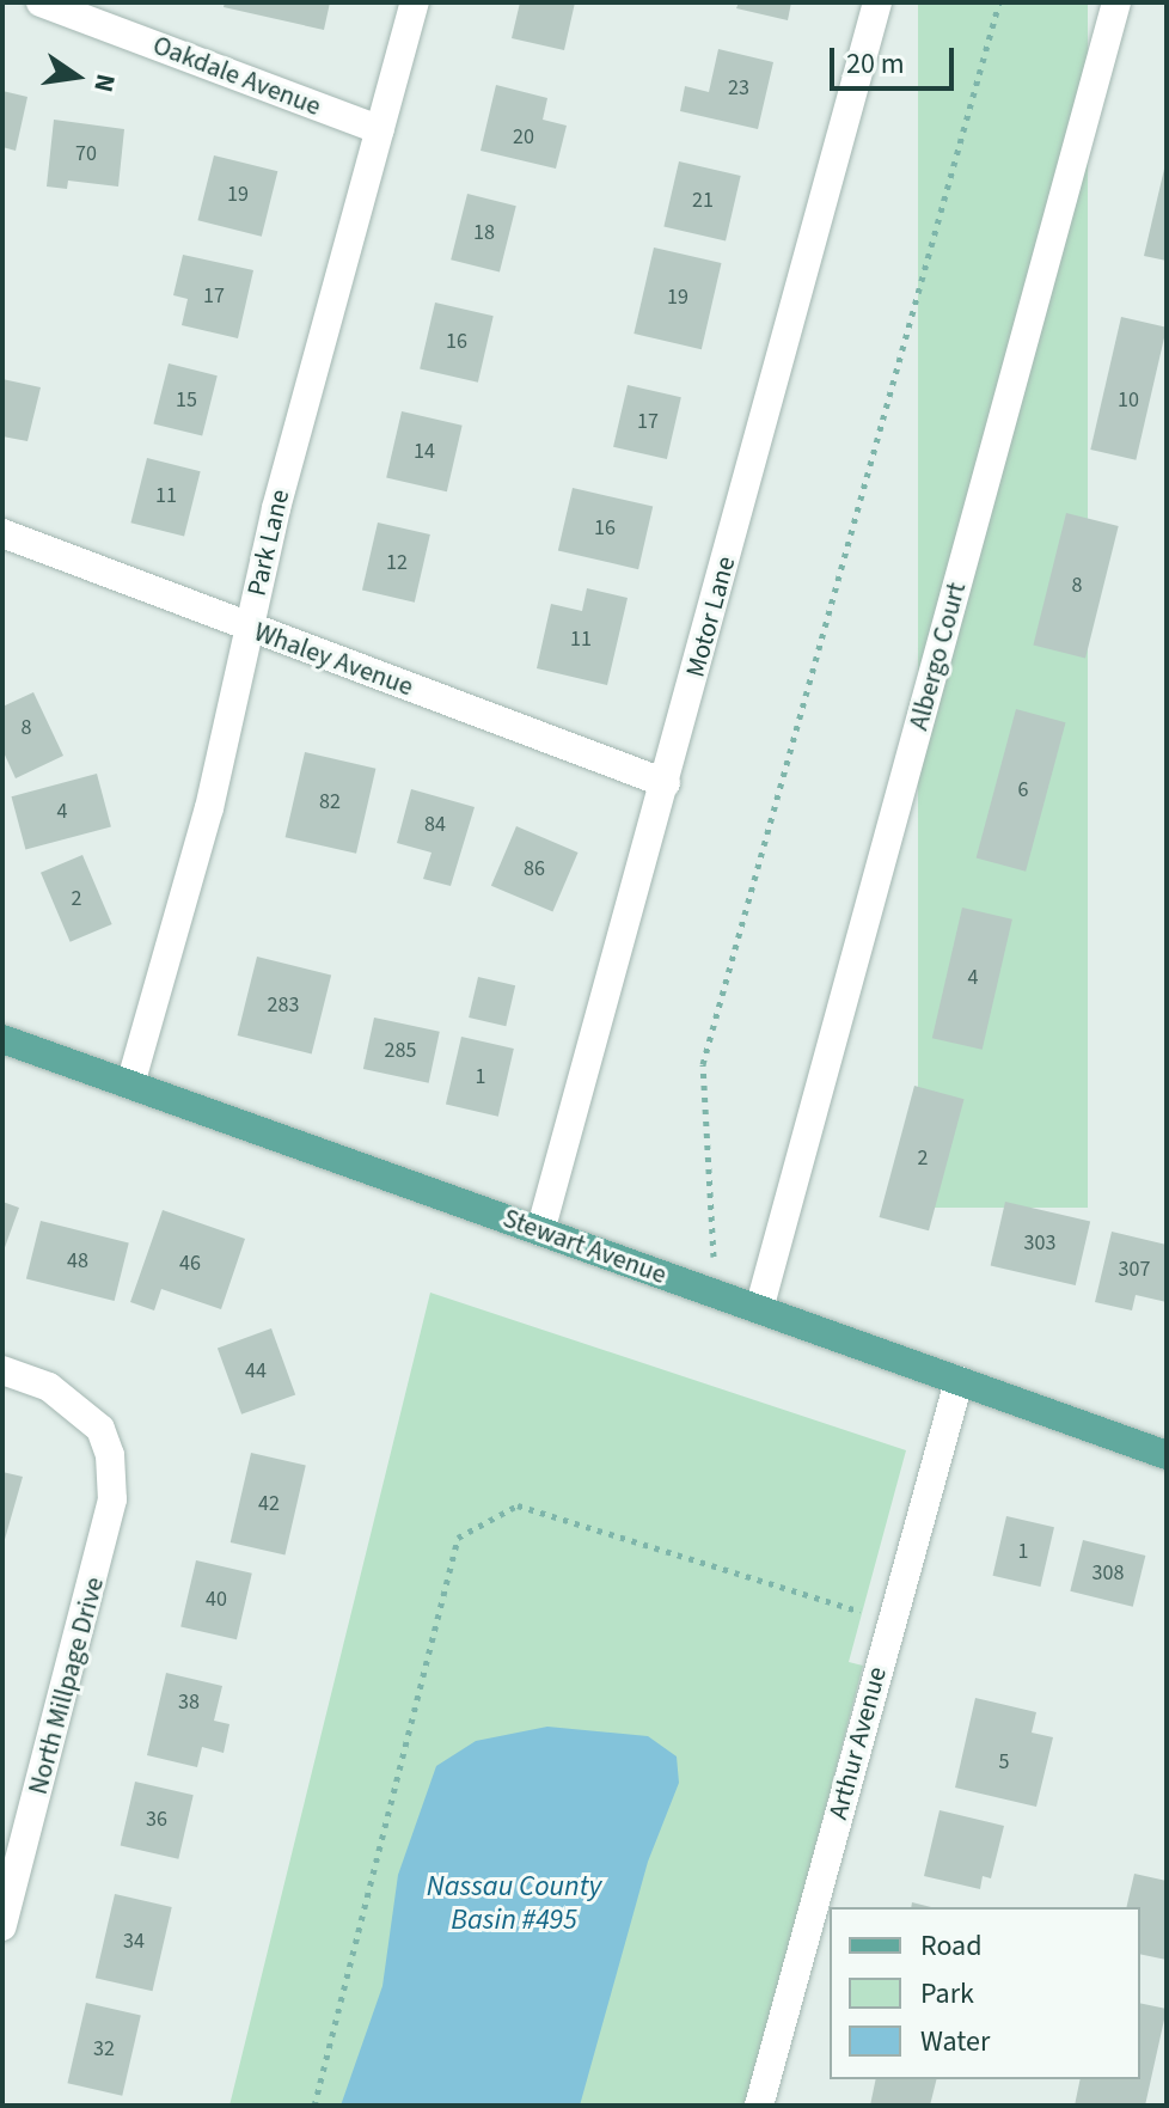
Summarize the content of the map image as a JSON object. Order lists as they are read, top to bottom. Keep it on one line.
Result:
{"streets":{"main road":["Stewart Avenue"],"street":["Oakdale Avenue","Park Lane","Motor Lane","Albergo Court","Whaley Avenue","North Millpage Drive","Arthur Avenue"]},"crossings":[["Oakdale Avenue","Park Lane"],["Park Lane","Whaley Avenue"],["Park Lane","Stewart Avenue"],["Motor Lane","Whaley Avenue"],["Motor Lane","Stewart Avenue"],["Albergo Court","Stewart Avenue"],["Stewart Avenue","Arthur Avenue"]],"water":["Nassau County Basin #495"],"house_numbers":["23","20","70","19","21","18","17","19","16","15","10","17","14","11","16","12","8","11","8","6","82","4","84","86","2","4","283","285","1","2","303","48","46","307","44","42","1","308","40","38","5","36","34","32"],"legend":["Road","Park","Water"],"scale_bar":"20 m","north":"right"}
